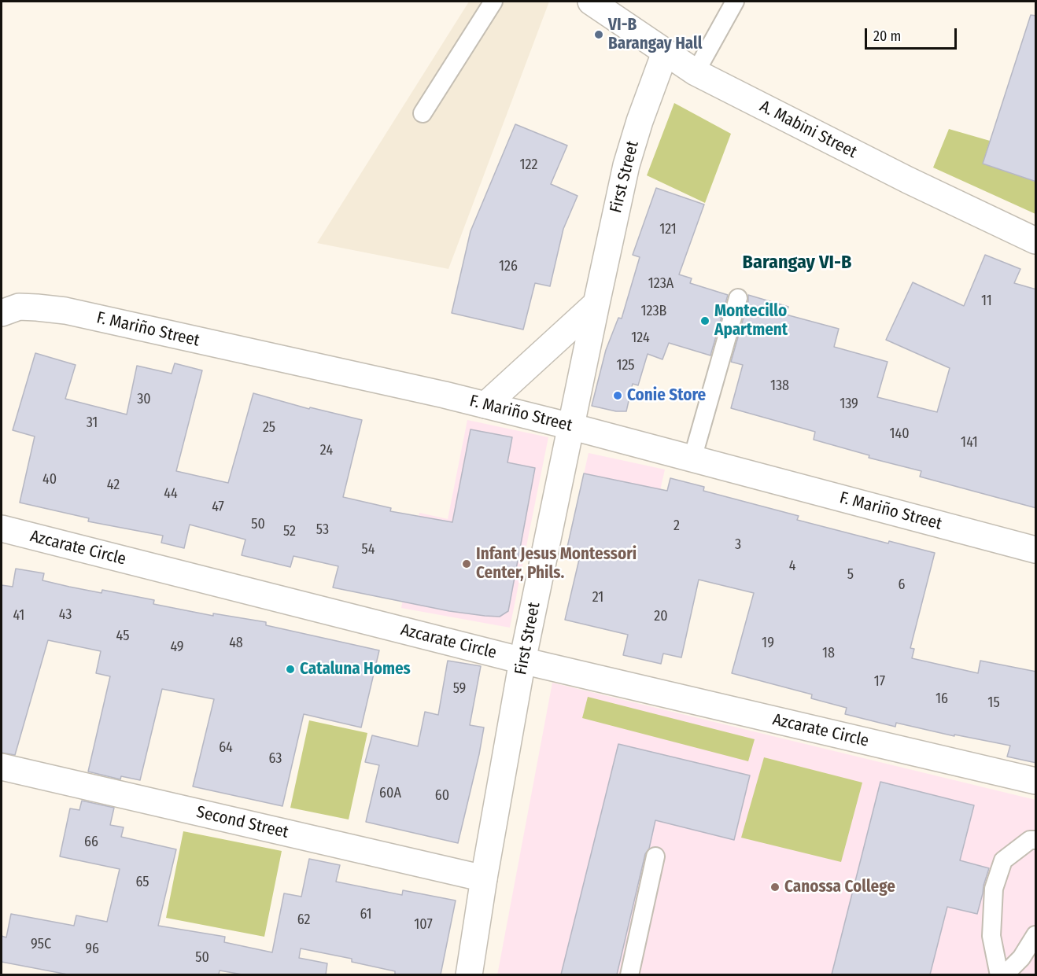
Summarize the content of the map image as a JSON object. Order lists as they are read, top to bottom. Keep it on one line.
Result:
{"streets":{"street":["A. Mabini Street","First Street","F. Mariño Street","Azcarate Circle","Second Street"]},"crossings":[["A. Mabini Street","First Street"],["First Street","F. Mariño Street"],["First Street","Azcarate Circle"],["First Street","Second Street"]],"districts":["Barangay VI-B"],"places":["VI-B Barangay Hall","Montecillo Apartment","Conie Store","Infant Jesus Montessori Center, Phils.","Cataluna Homes","Canossa College"],"house_numbers":["122","121","126","123A","11","123B","124","125","138","30","139","31","25","140","141","24","40","42","44","47","50","2","53","52","3","54","4","5","6","21","43","41","20","45","48","19","49","18","17","59","16","15","64","63","60A","60","66","65","61","62","107","95C","96","50"],"scale_bar":"20 m"}
